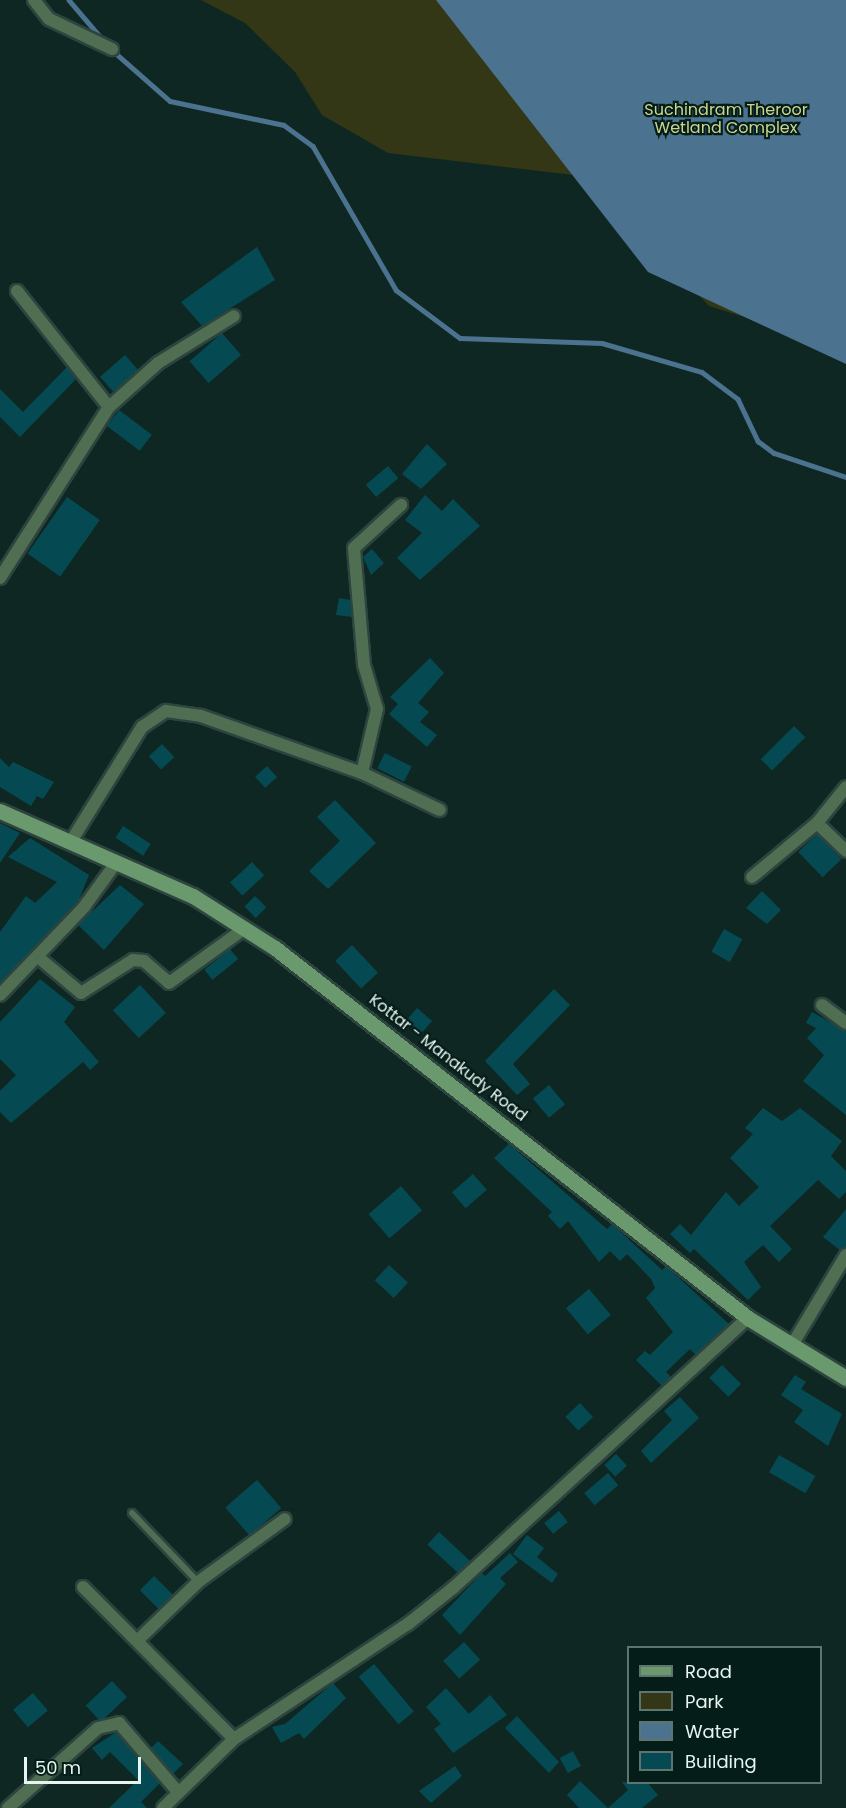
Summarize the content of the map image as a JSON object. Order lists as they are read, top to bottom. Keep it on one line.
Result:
{"streets":{"main road":["Kottar - Manakudy Road"]},"parks":["Suchindram Theroor Wetland Complex"],"legend":["Road","Park","Water","Building"],"scale_bar":"50 m"}
